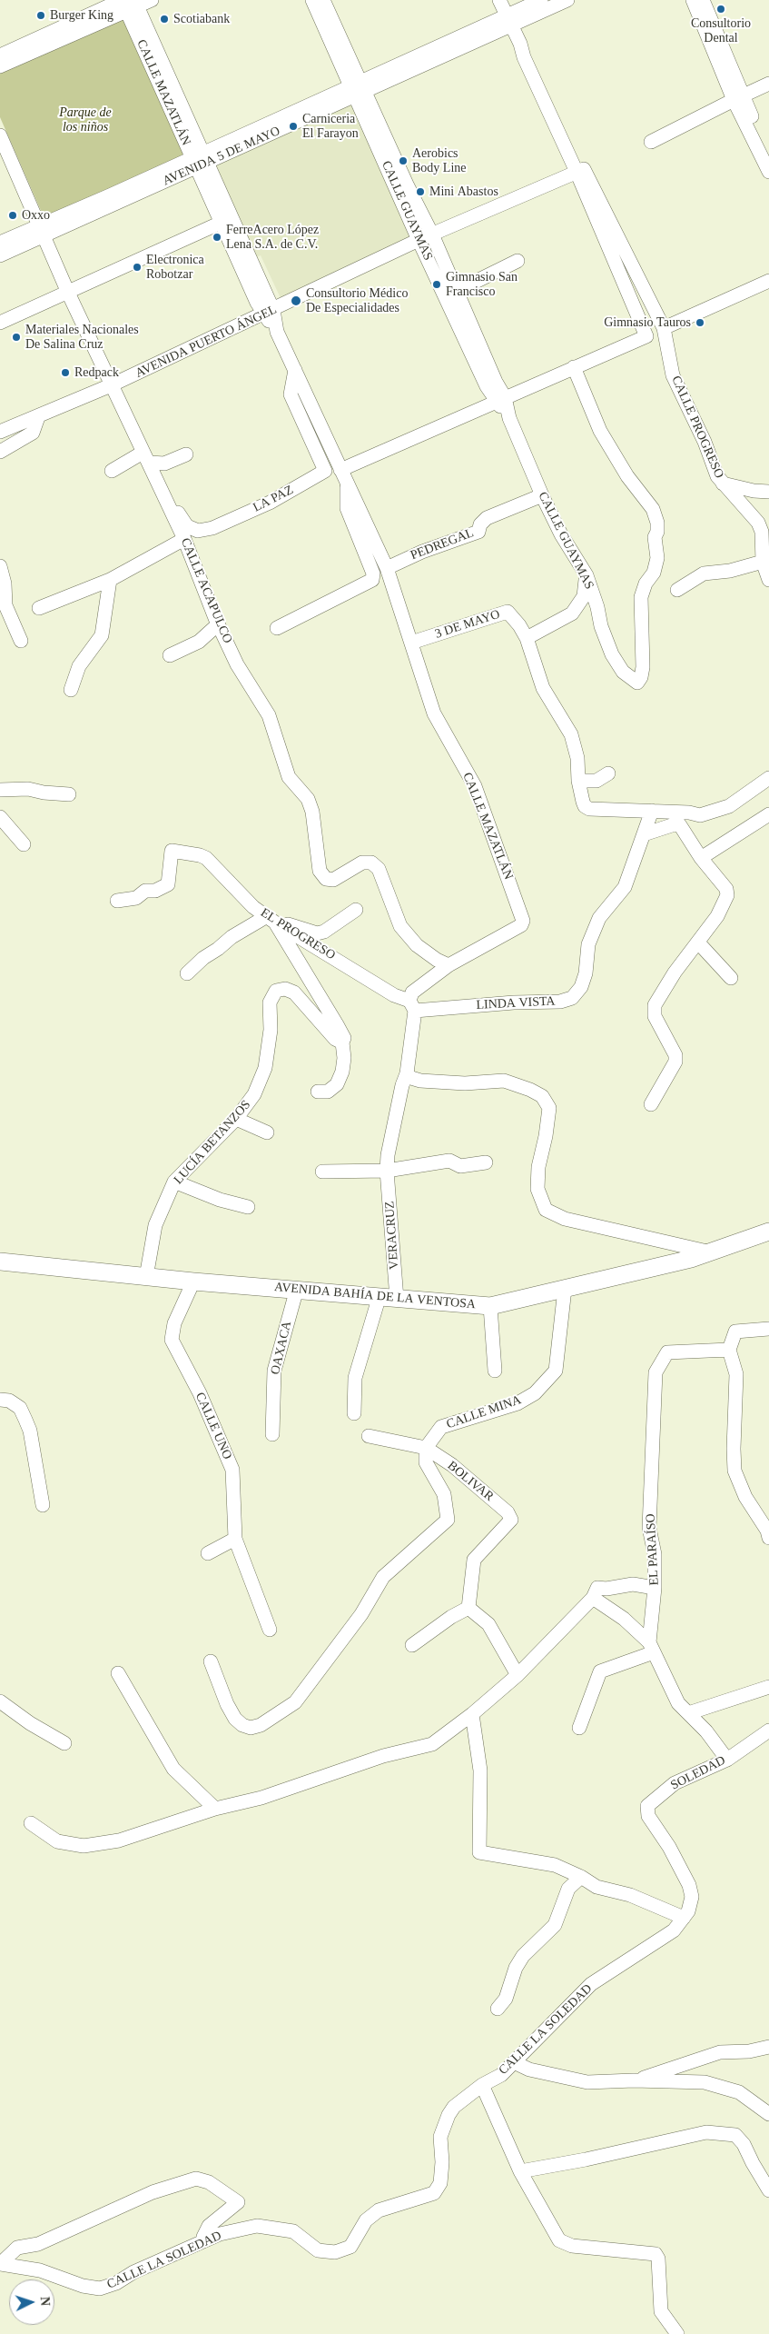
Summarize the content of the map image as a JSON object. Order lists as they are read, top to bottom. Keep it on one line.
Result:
{"streets":{"main road":["AVENIDA BAHÍA DE LA VENTOSA"],"street":["CALLE MAZATLÁN","AVENIDA 5 DE MAYO","CALLE GUAYMAS","AVENIDA PUERTO ÁNGEL","CALLE PROGRESO","LA PAZ","PEDREGAL","CALLE ACAPULCO","3 DE MAYO","EL PROGRESO","LINDA VISTA","LUCÍA BETANZOS","VERACRUZ","OAXACA","CALLE MINA","CALLE UNO","BOLIVAR","EL PARAÍSO","SOLEDAD","CALLE LA SOLEDAD"]},"crossings":[["CALLE MAZATLÁN","AVENIDA 5 DE MAYO"],["CALLE MAZATLÁN","AVENIDA PUERTO ÁNGEL"],["CALLE MAZATLÁN","LA PAZ"],["CALLE MAZATLÁN","PEDREGAL"],["CALLE MAZATLÁN","CALLE ACAPULCO"],["CALLE MAZATLÁN","3 DE MAYO"],["CALLE MAZATLÁN","EL PROGRESO"],["CALLE MAZATLÁN","LINDA VISTA"],["AVENIDA 5 DE MAYO","CALLE GUAYMAS"],["AVENIDA 5 DE MAYO","CALLE PROGRESO"],["AVENIDA 5 DE MAYO","CALLE ACAPULCO"],["CALLE GUAYMAS","AVENIDA PUERTO ÁNGEL"],["CALLE GUAYMAS","CALLE PROGRESO"],["CALLE GUAYMAS","PEDREGAL"],["AVENIDA PUERTO ÁNGEL","CALLE PROGRESO"],["AVENIDA PUERTO ÁNGEL","CALLE ACAPULCO"],["LA PAZ","CALLE ACAPULCO"],["EL PROGRESO","LINDA VISTA"],["LUCÍA BETANZOS","AVENIDA BAHÍA DE LA VENTOSA"],["VERACRUZ","AVENIDA BAHÍA DE LA VENTOSA"],["AVENIDA BAHÍA DE LA VENTOSA","OAXACA"],["AVENIDA BAHÍA DE LA VENTOSA","CALLE MINA"],["AVENIDA BAHÍA DE LA VENTOSA","CALLE UNO"],["CALLE MINA","BOLIVAR"],["SOLEDAD","CALLE LA SOLEDAD"]],"parks":["Parque de los niños"],"places":["Consultorio Dental","Burger King","Scotiabank","Carniceria El Farayon","Aerobics Body Line","Mini Abastos","Oxxo","FerreAcero López Lena S.A. de C.V.","Electronica Robotzar","Gimnasio San Francisco","Consultorio Médico De Especialidades","Gimnasio Tauros","Materiales Nacionales De Salina Cruz","Redpack"],"north":"right"}
